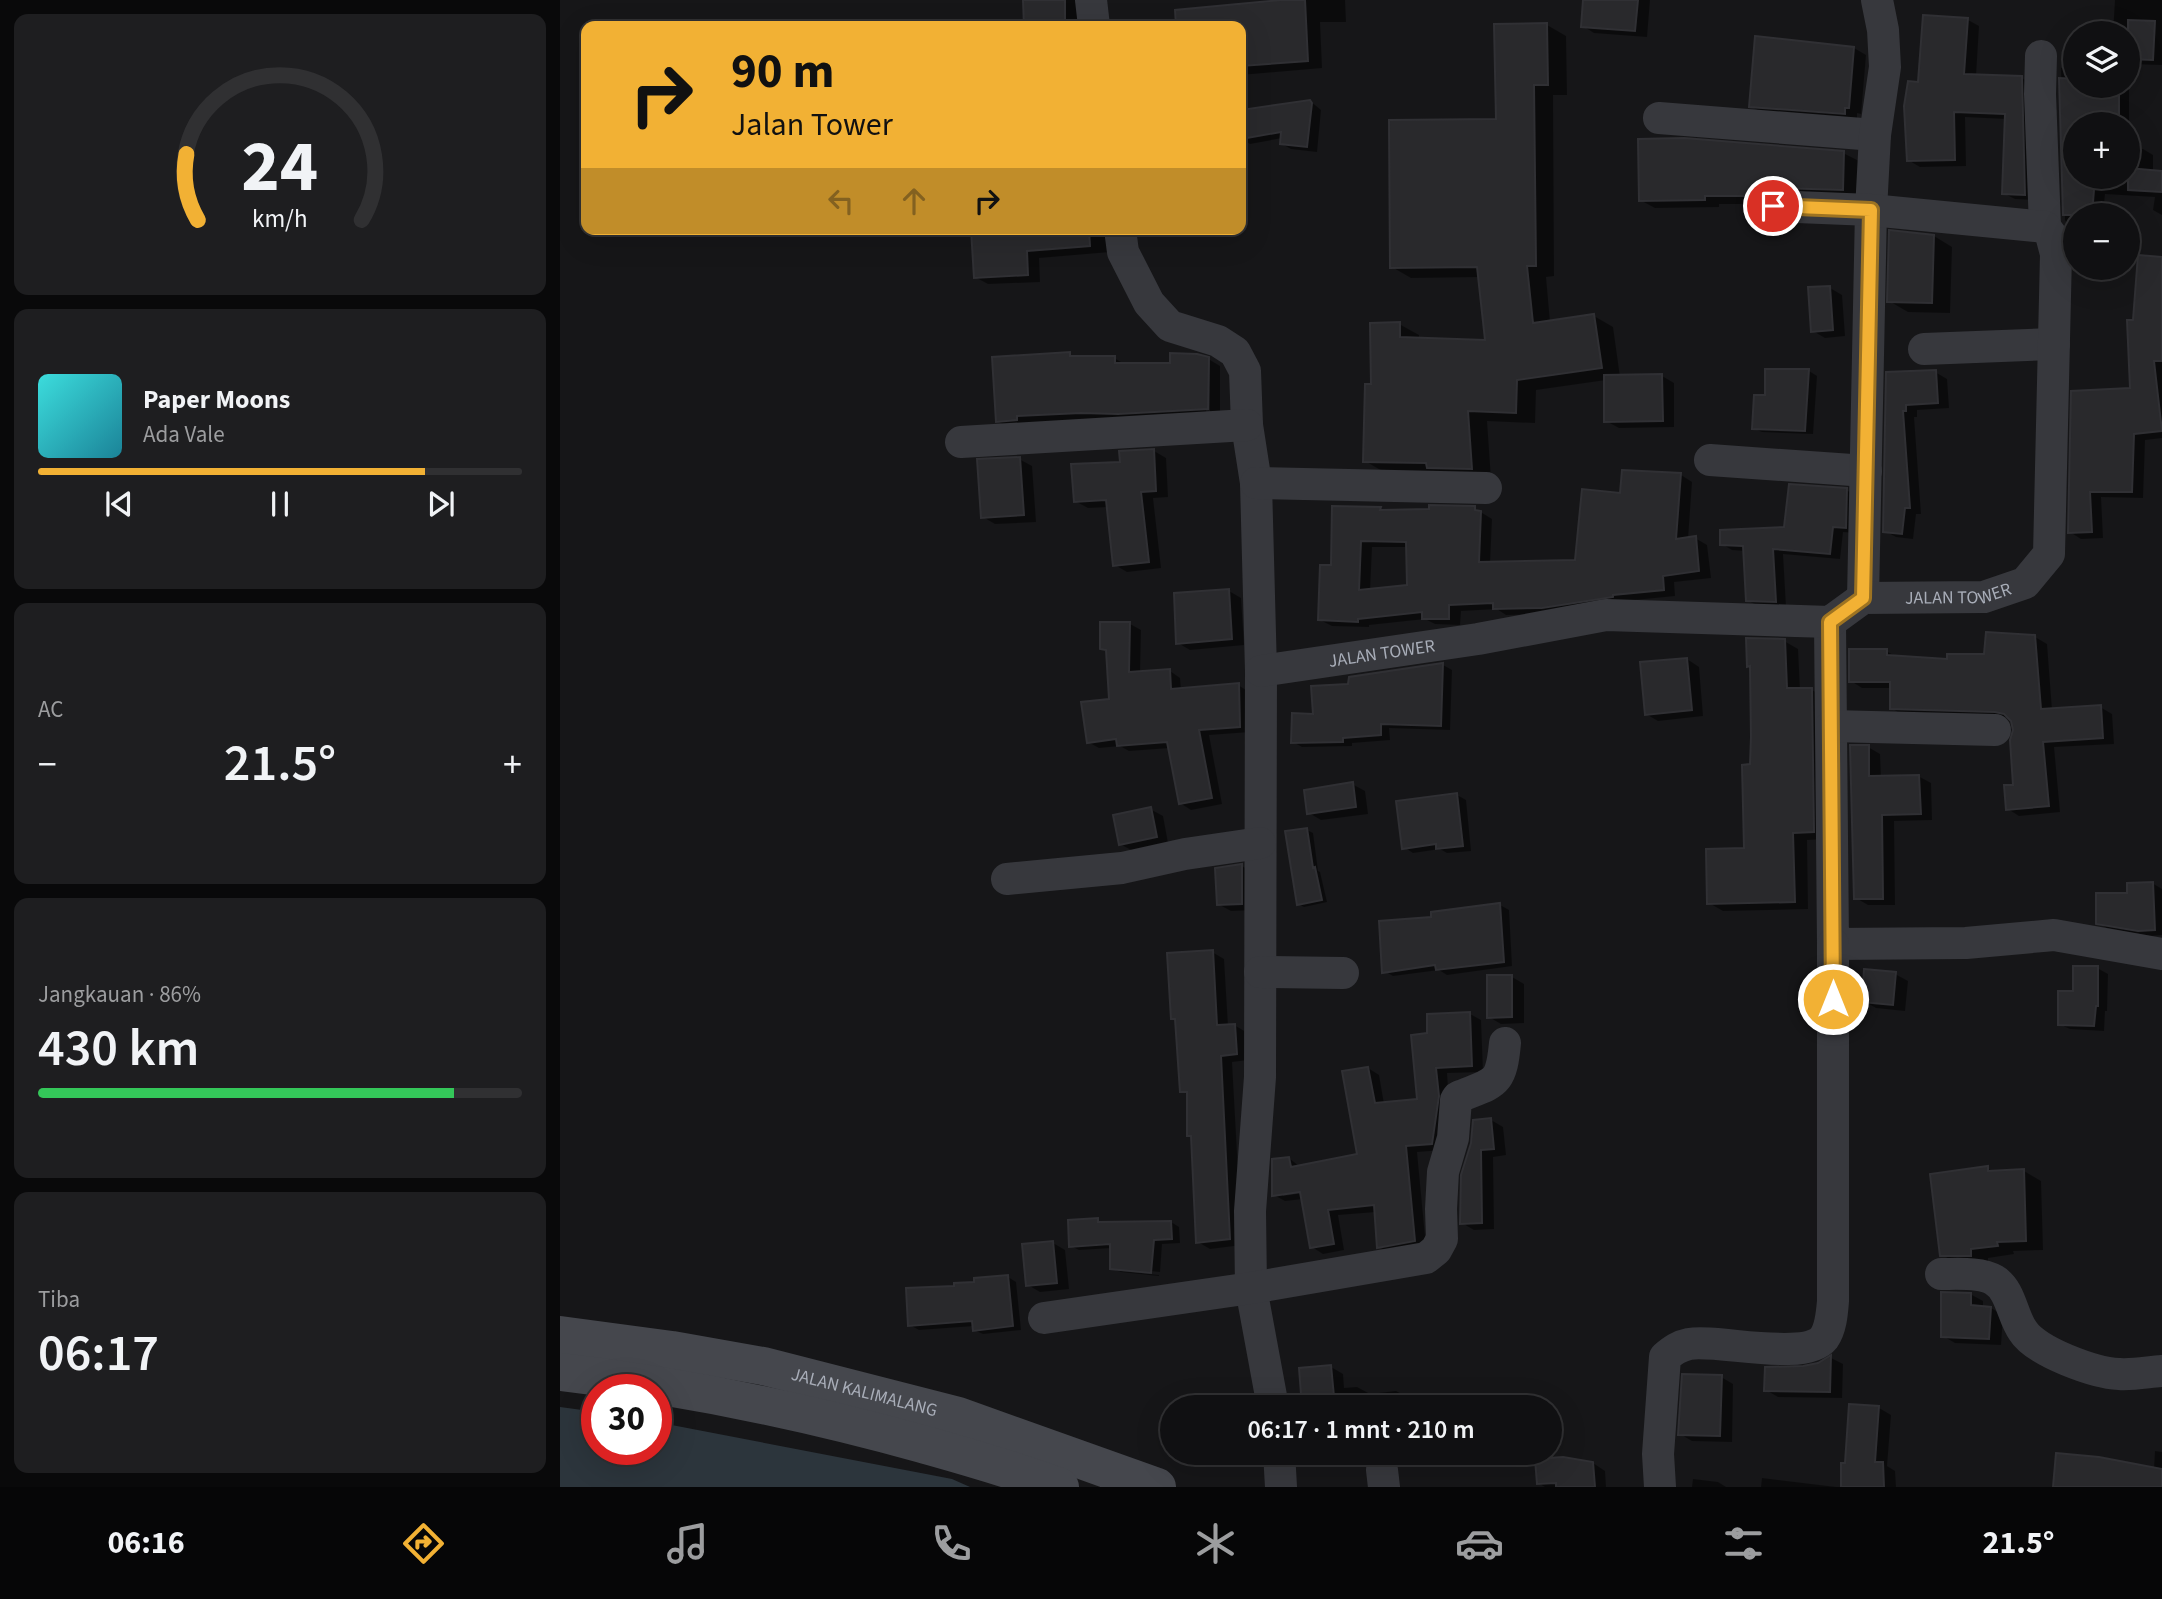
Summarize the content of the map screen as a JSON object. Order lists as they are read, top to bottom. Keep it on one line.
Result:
{"streets":{"main road":["JALAN KALIMALANG"],"street":["JALAN TOWER"]},"page":{"map_buttons":["+","−"],"turn":["90 m","Jalan Tower"],"song":["Paper Moons","Ada Vale"],"tile":["AC",["Jangkauan · 86%","430 km"],["Tiba","06:17"]],"heat":["−","21.5°","+"],"limit":"30","trip":"06:17 · 1 mnt · 210 m","tabs":["06:16","21.5°"],"gauge":["24","km/h"]}}
